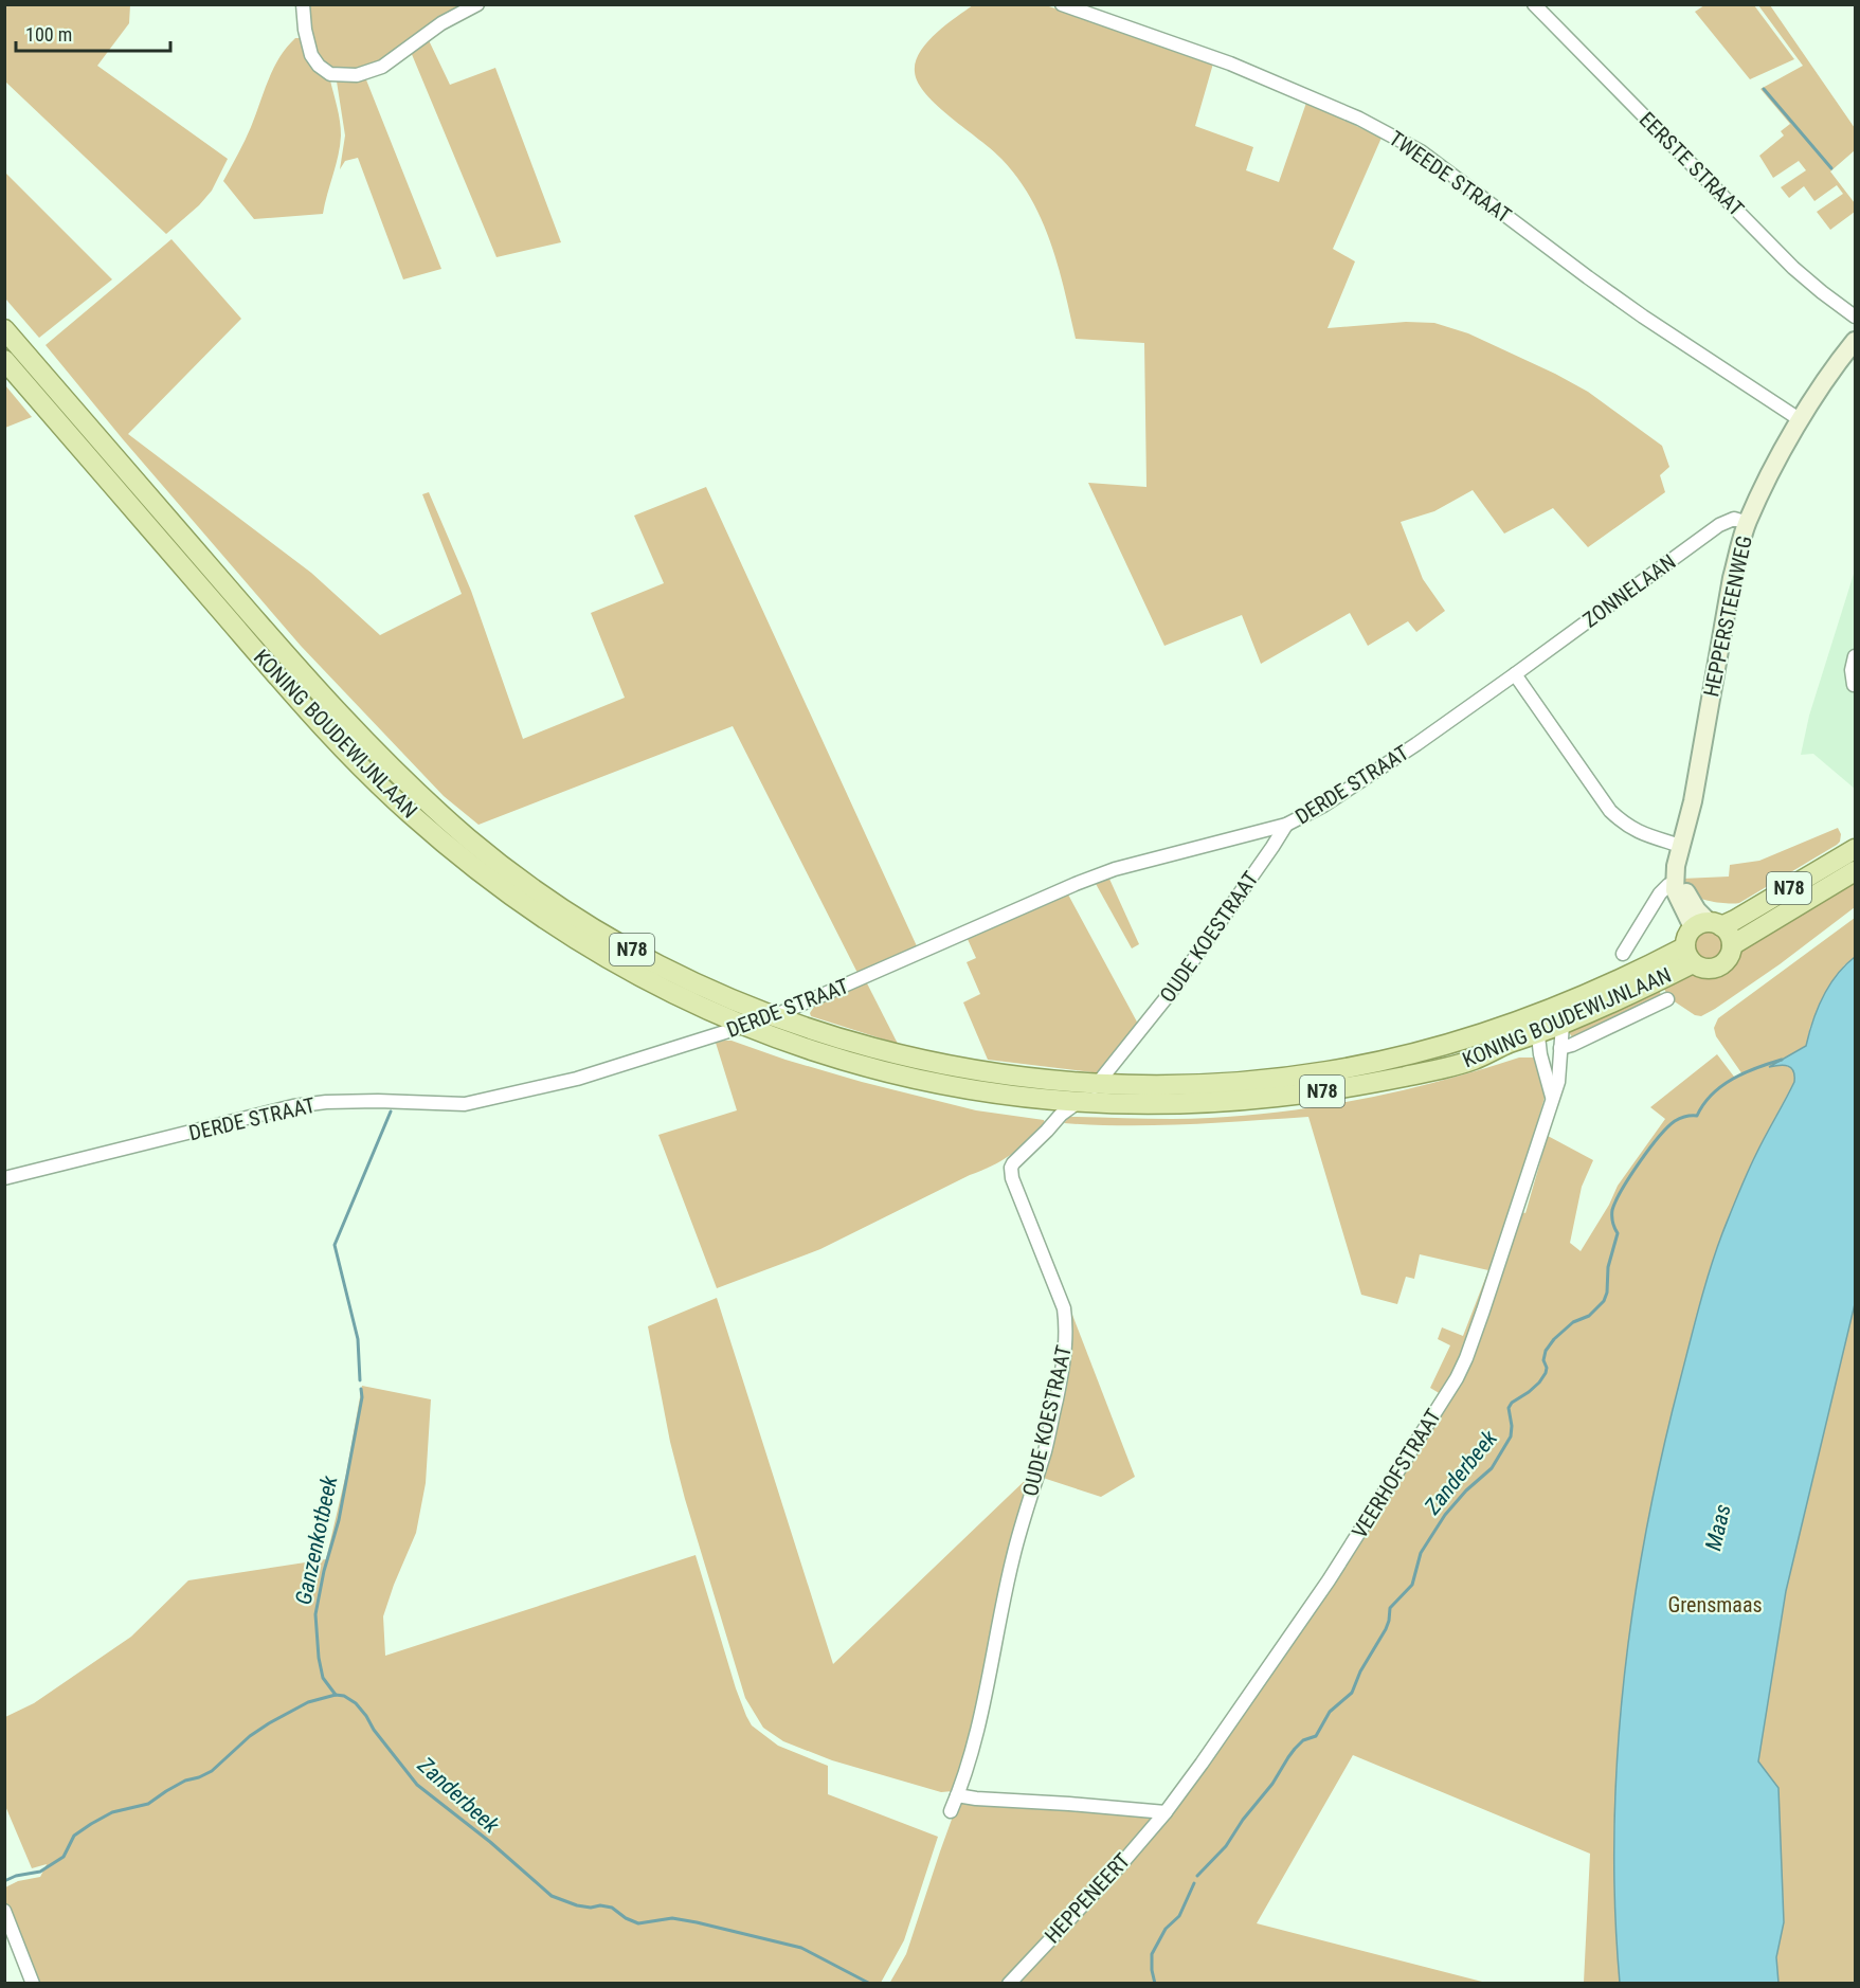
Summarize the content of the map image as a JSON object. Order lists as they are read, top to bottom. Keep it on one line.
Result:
{"streets":{"main road":["KONING BOUDEWIJNLAAN","N78"],"street":["EERSTE STRAAT","TWEEDE STRAAT","ZONNELAAN","HEPPERSTEENWEG","DERDE STRAAT","OUDE KOESTRAAT","VEERHOFSTRAAT","HEPPENEERT"]},"crossings":[["TWEEDE STRAAT","HEPPERSTEENWEG"],["ZONNELAAN","HEPPERSTEENWEG"],["ZONNELAAN","DERDE STRAAT"],["KONING BOUDEWIJNLAAN","DERDE STRAAT"],["KONING BOUDEWIJNLAAN","N78"],["KONING BOUDEWIJNLAAN","OUDE KOESTRAAT"],["KONING BOUDEWIJNLAAN","VEERHOFSTRAAT"],["DERDE STRAAT","OUDE KOESTRAAT"],["VEERHOFSTRAAT","HEPPENEERT"]],"water":["Zanderbeek","Maas","Ganzenkotbeek"],"parks":["Grensmaas"],"scale_bar":"100 m"}
